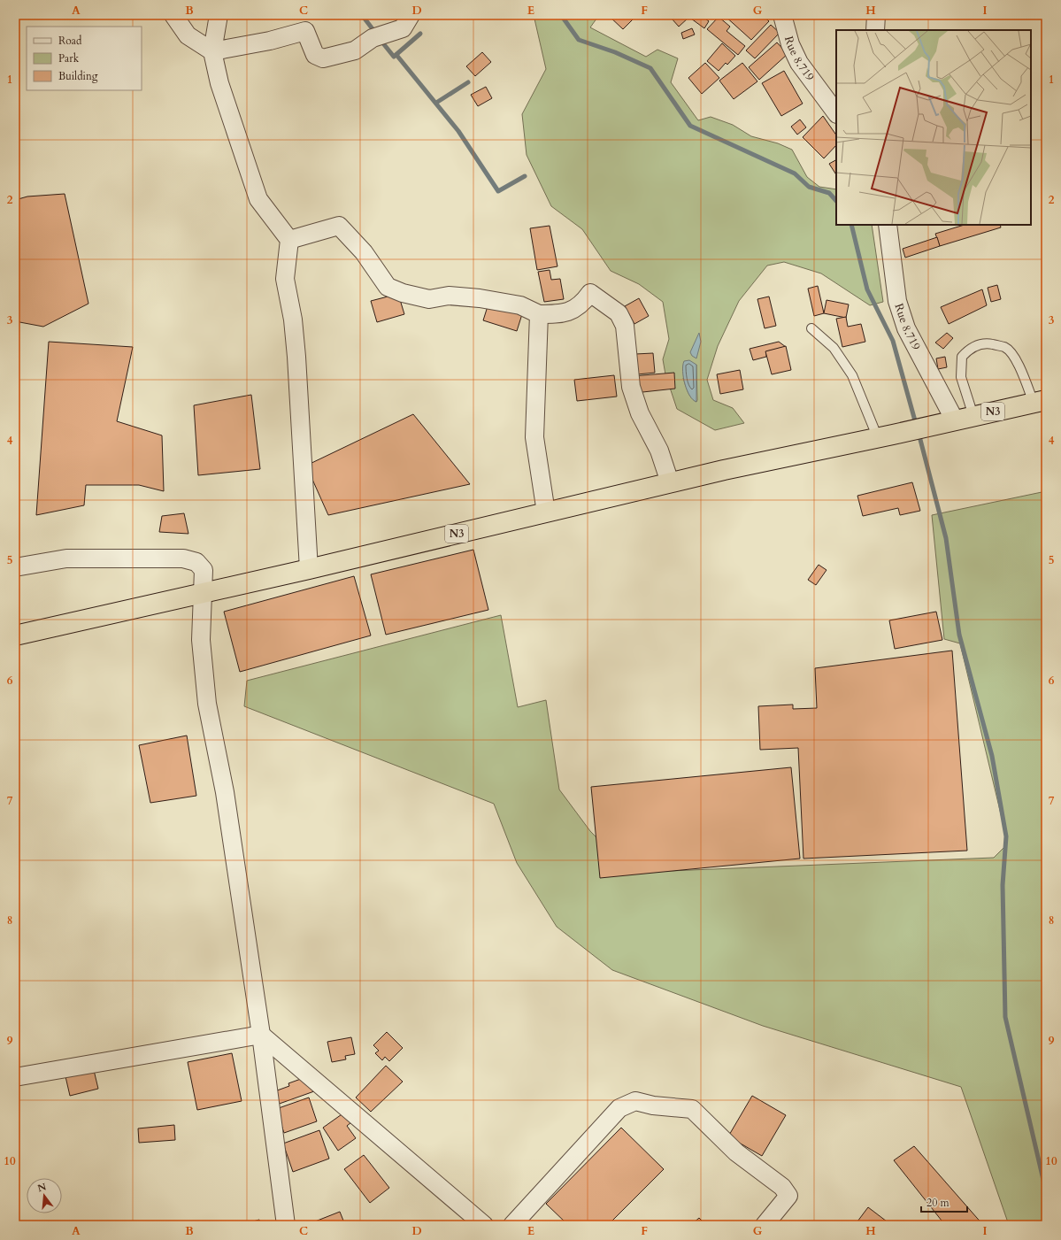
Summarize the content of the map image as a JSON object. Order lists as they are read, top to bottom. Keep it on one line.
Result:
{"streets":{"highway":["N3"],"street":["Rue 8.719"]},"crossings":[["Rue 8.719","N3"]],"legend":["Road","Park","Building"],"scale_bar":"20 m","north":"top","grid":{"columns":["A","B","C","D","E","F","G","H","I"],"rows":["1","2","3","4","5","6","7","8","9","10"]}}
